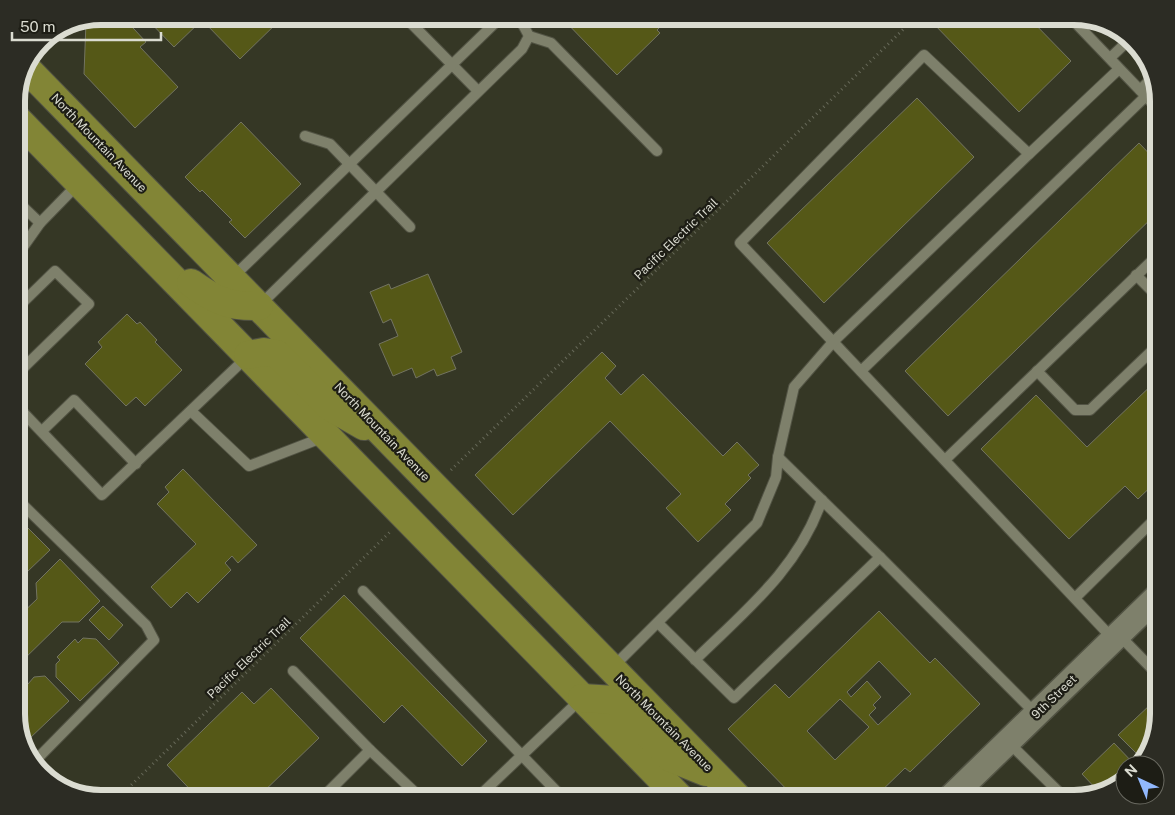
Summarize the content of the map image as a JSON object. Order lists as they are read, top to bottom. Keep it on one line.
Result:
{"streets":{"main road":["North Mountain Avenue"],"street":["9th Street"],"path":["Pacific Electric Trail"]},"scale_bar":"50 m","north":"top left"}
